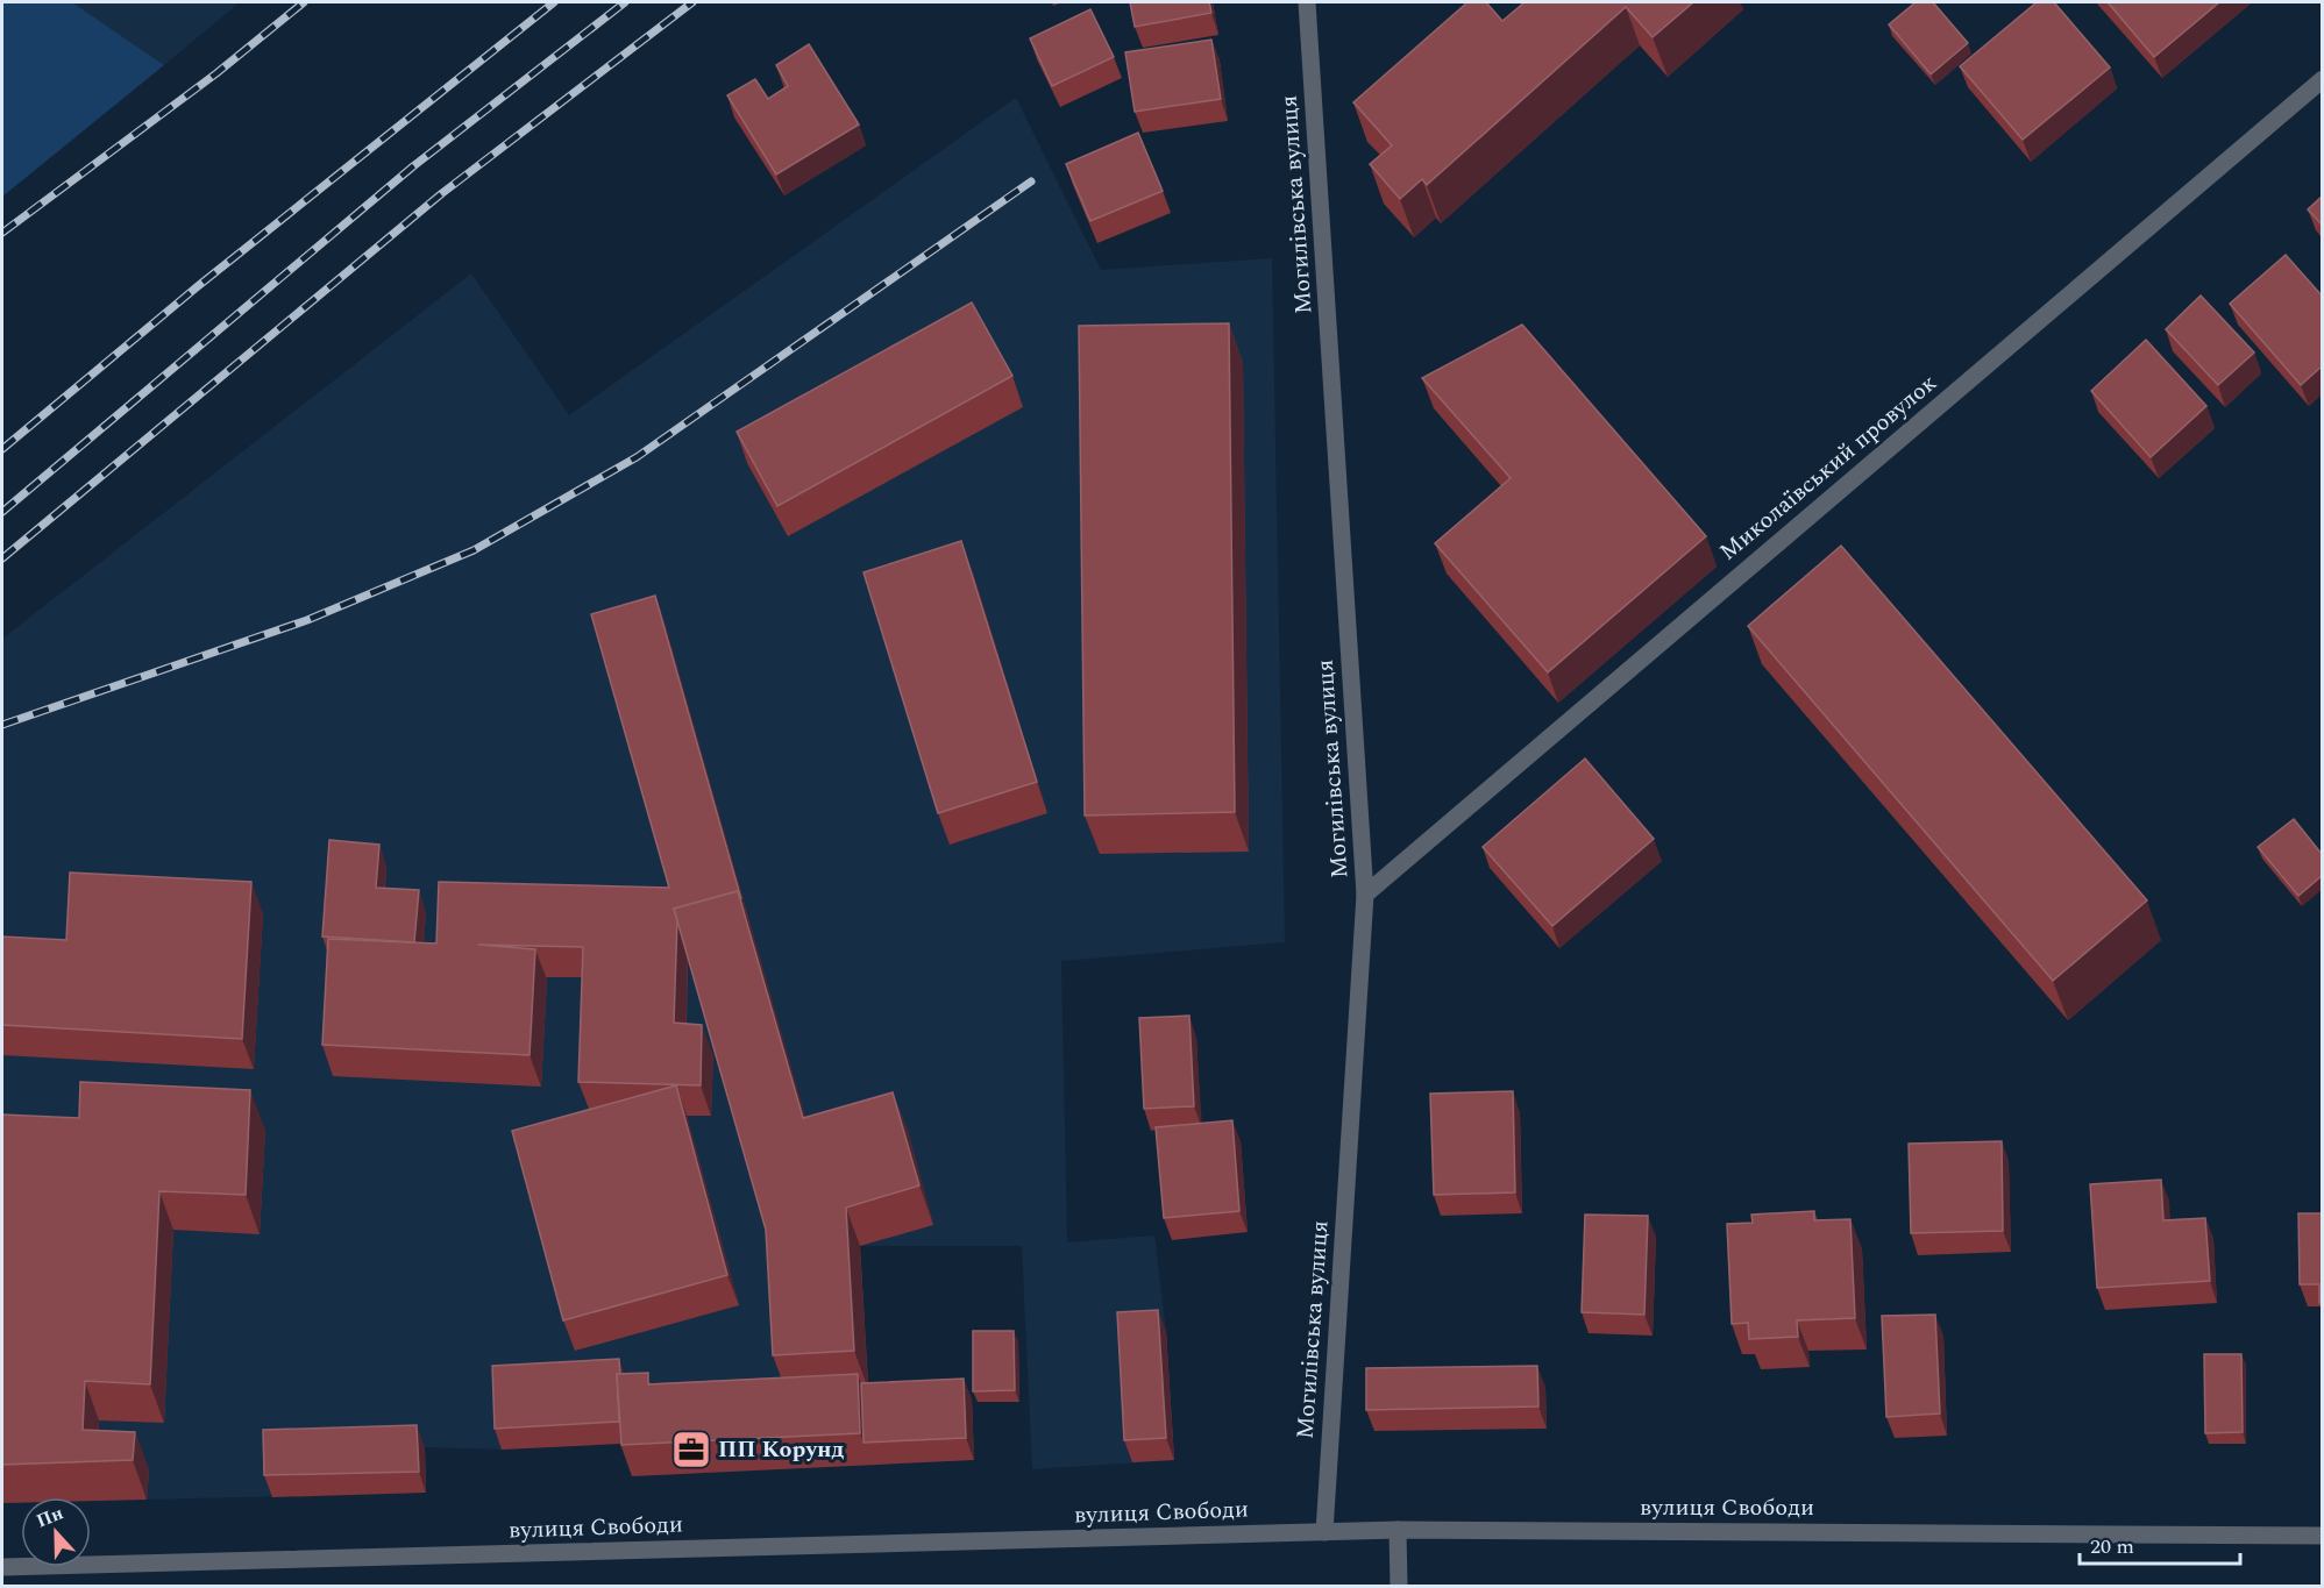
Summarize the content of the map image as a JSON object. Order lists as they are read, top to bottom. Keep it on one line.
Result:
{"streets":{"street":["Могилівська вулиця","Миколаївський провулок","вулиця Свободи"]},"crossings":[["Могилівська вулиця","Миколаївський провулок"],["Могилівська вулиця","вулиця Свободи"]],"places":{"office":["ПП Корунд"]},"scale_bar":"20 m","north":"top"}
